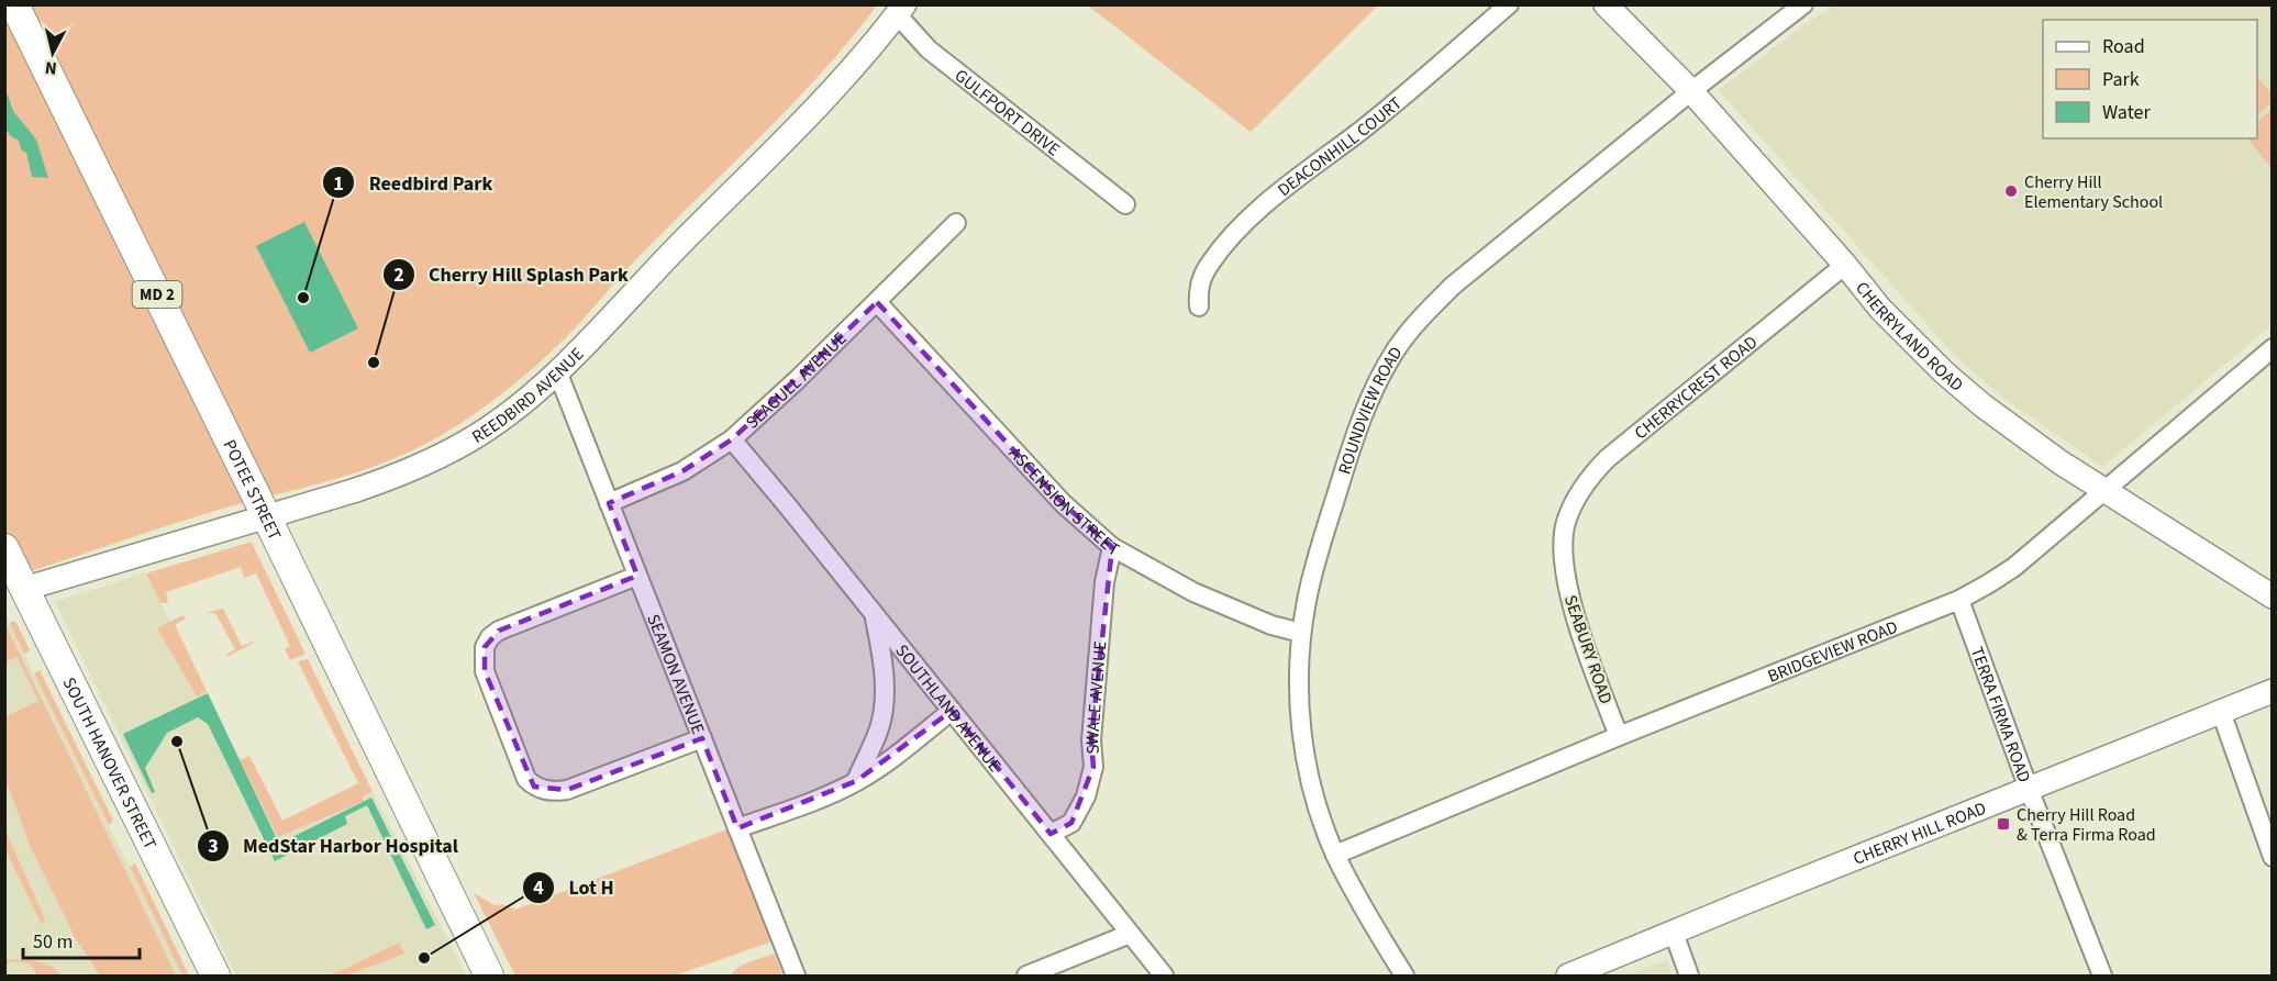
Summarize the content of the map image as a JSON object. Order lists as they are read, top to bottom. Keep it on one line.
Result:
{"streets":{"main road":["MD 2","POTEE STREET","SOUTH HANOVER STREET"],"street":["GULFPORT DRIVE","DEACONHILL COURT","CHERRYLAND ROAD","SEAGULL AVENUE","CHERRYCREST ROAD","REEDBIRD AVENUE","ROUNDVIEW ROAD","ASCENSION STREET","SEABURY ROAD","BRIDGEVIEW ROAD","SEAMON AVENUE","SWALE AVENUE","SOUTHLAND AVENUE","TERRA FIRMA ROAD","CHERRY HILL ROAD"]},"crossings":[["GULFPORT DRIVE","REEDBIRD AVENUE"],["CHERRYLAND ROAD","CHERRYCREST ROAD"],["CHERRYLAND ROAD","ROUNDVIEW ROAD"],["CHERRYLAND ROAD","BRIDGEVIEW ROAD"],["SEAGULL AVENUE","ASCENSION STREET"],["SEAGULL AVENUE","SEAMON AVENUE"],["SEAGULL AVENUE","SOUTHLAND AVENUE"],["CHERRYCREST ROAD","SEABURY ROAD"],["REEDBIRD AVENUE","POTEE STREET"],["REEDBIRD AVENUE","SEAMON AVENUE"],["REEDBIRD AVENUE","SOUTH HANOVER STREET"],["ROUNDVIEW ROAD","ASCENSION STREET"],["ROUNDVIEW ROAD","BRIDGEVIEW ROAD"],["ASCENSION STREET","SWALE AVENUE"],["SEABURY ROAD","BRIDGEVIEW ROAD"],["BRIDGEVIEW ROAD","TERRA FIRMA ROAD"],["SWALE AVENUE","SOUTHLAND AVENUE"],["TERRA FIRMA ROAD","CHERRY HILL ROAD"]],"places":{"other":["Cherry Hill Elementary School","Reedbird Park","Cherry Hill Splash Park","MedStar Harbor Hospital","Lot H"],"transit":["Cherry Hill Road & Terra Firma Road"]},"legend":["Road","Park","Water"],"scale_bar":"50 m","north":"bottom"}
